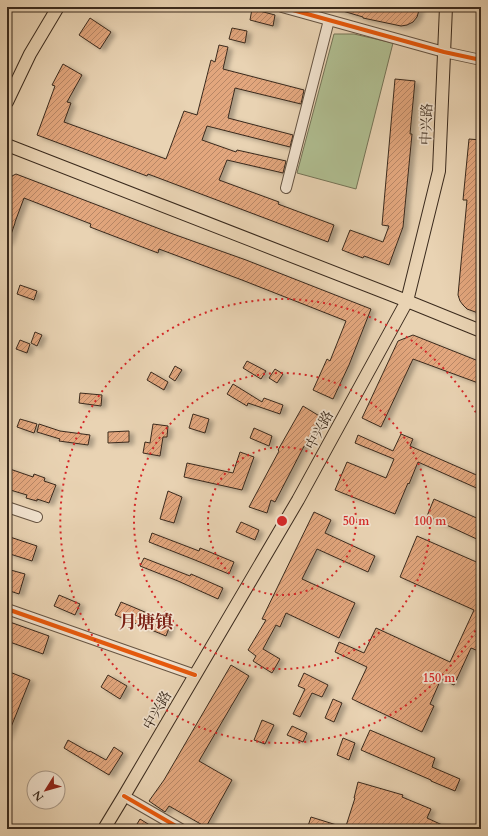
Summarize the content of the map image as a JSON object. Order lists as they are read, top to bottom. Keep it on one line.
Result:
{"streets":{"main road":["中兴路"]},"districts":["月塘镇"],"north":"bottom left","rings":["50 m","100 m","150 m"]}
